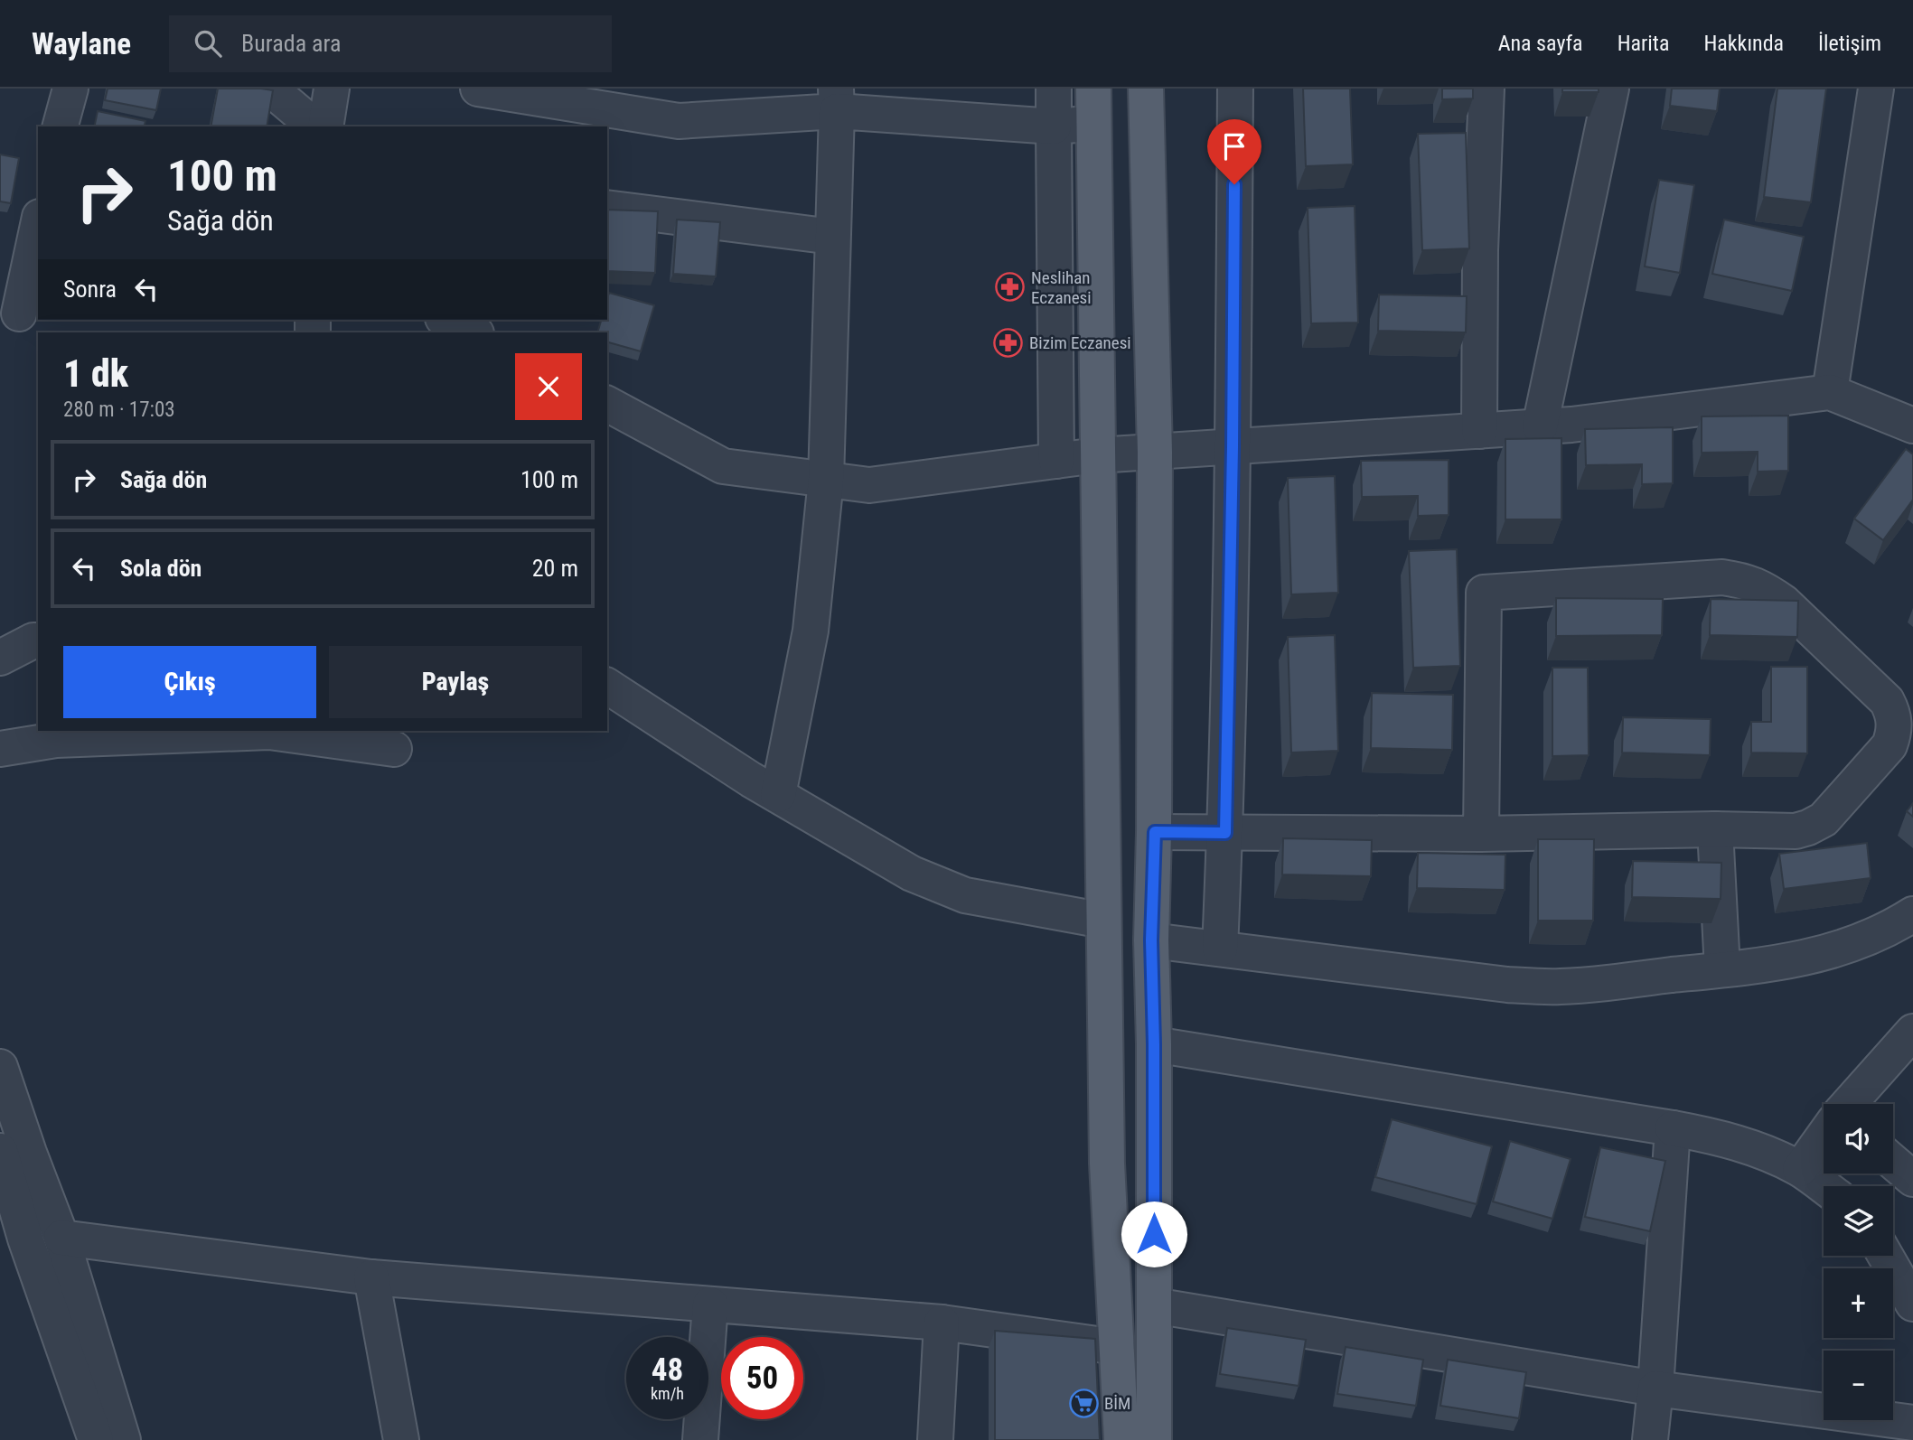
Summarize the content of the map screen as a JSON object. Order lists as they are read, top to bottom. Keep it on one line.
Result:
{"places":{"pharmacy":["Neslihan Eczanesi","Bizim Eczanesi"],"supermarket":["BİM"]},"page":{"header":"Waylane","search":"Burada ara","nav":["Ana sayfa","Harita","Hakkında","İletişim"],"turn":["100 m","Sağa dön"],"then":"Sonra","heading":["1 dk","280 m · 17:03"],"list":[{"name":"Sağa dön","value":"100 m"},{"name":"Sola dön","value":"20 m"}],"buttons":["Çıkış","Paylaş"],"map_buttons":["+","−"],"speed":"48 km/h","limit":"50"}}
